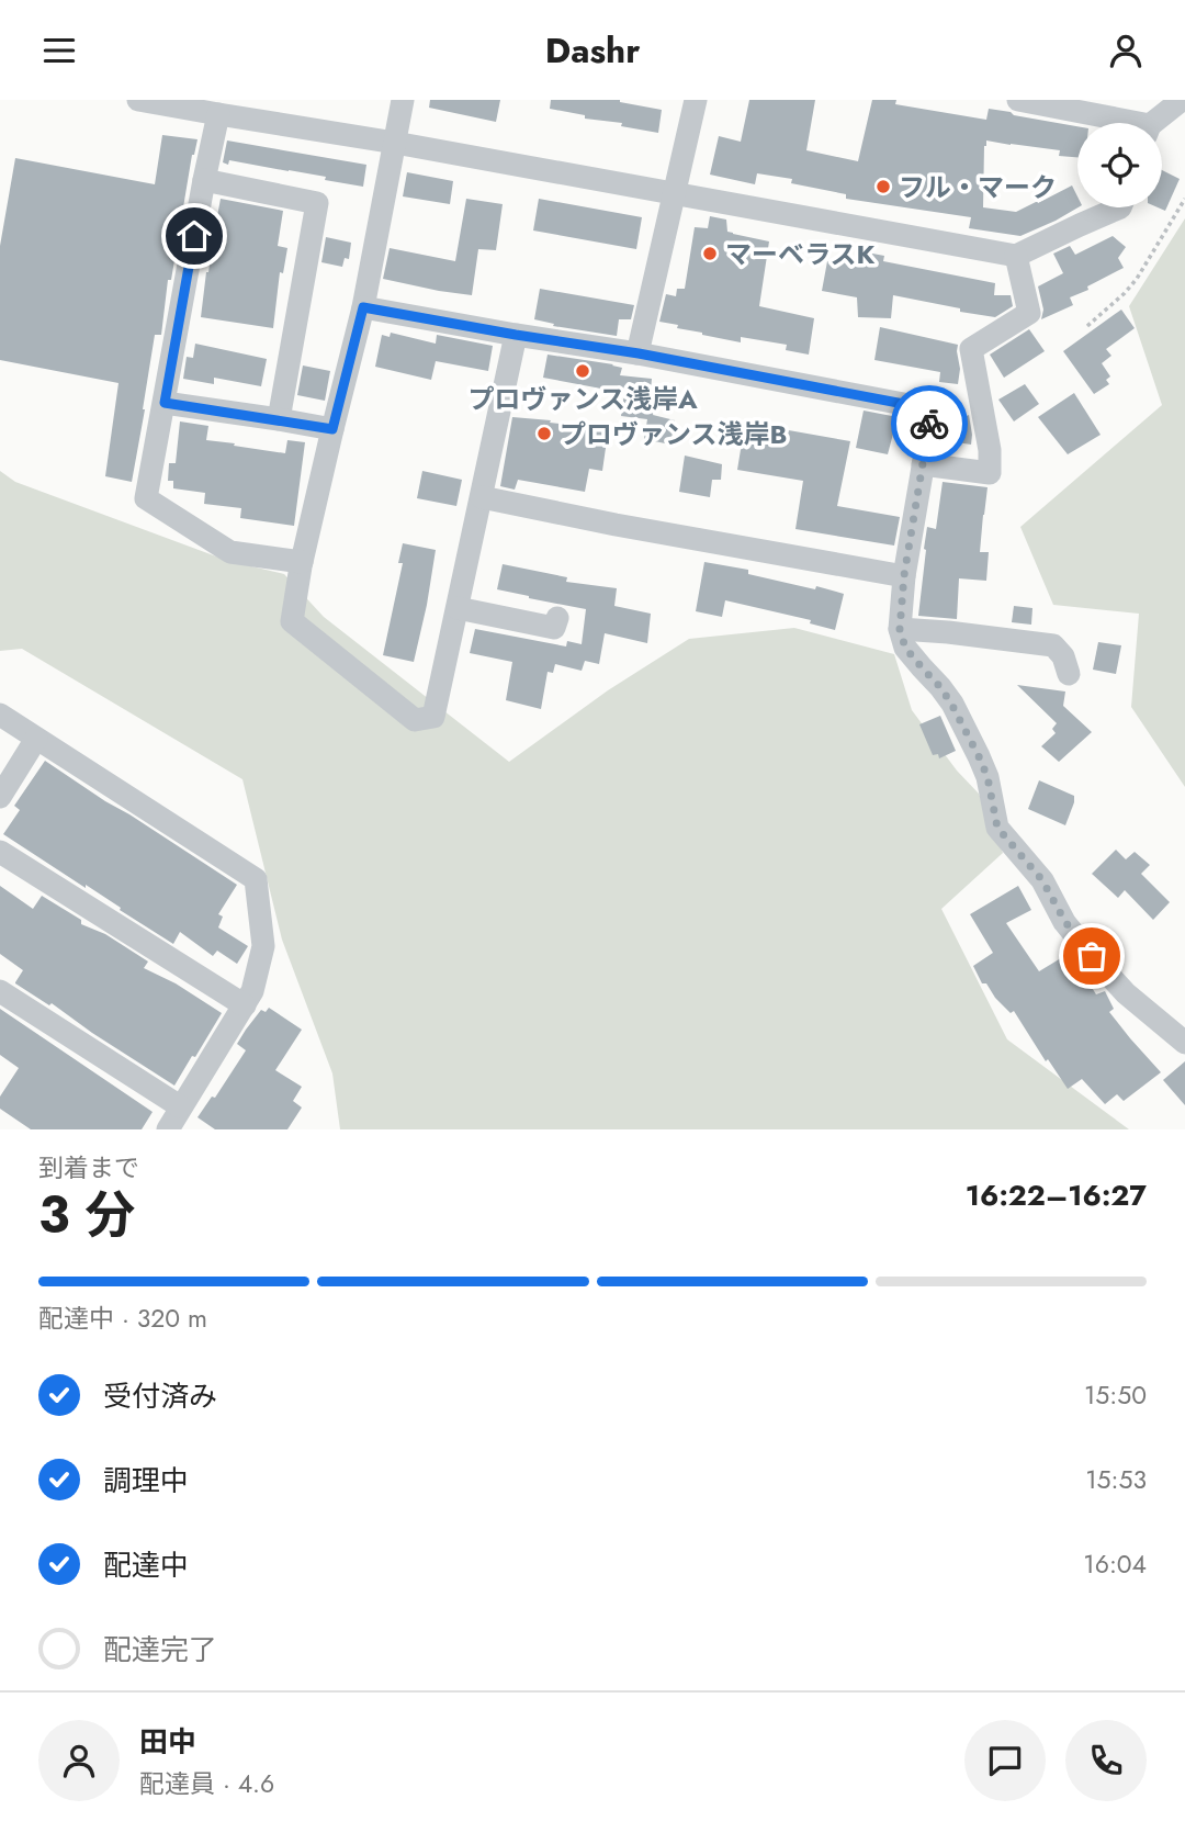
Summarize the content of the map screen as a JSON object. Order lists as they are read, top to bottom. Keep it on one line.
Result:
{"places":["フル・マーク","マーベラスK","プロヴァンス浅岸A","プロヴァンス浅岸B"],"page":{"header":"Dashr","heading":["3 分","到着まで","16:22–16:27"],"panel":["田中","配達員 · 4.6"],"bar":"配達中 · 320 m","list":[["受付済み","15:50"],["調理中","15:53"],["配達中","16:04"],"配達完了"]}}
